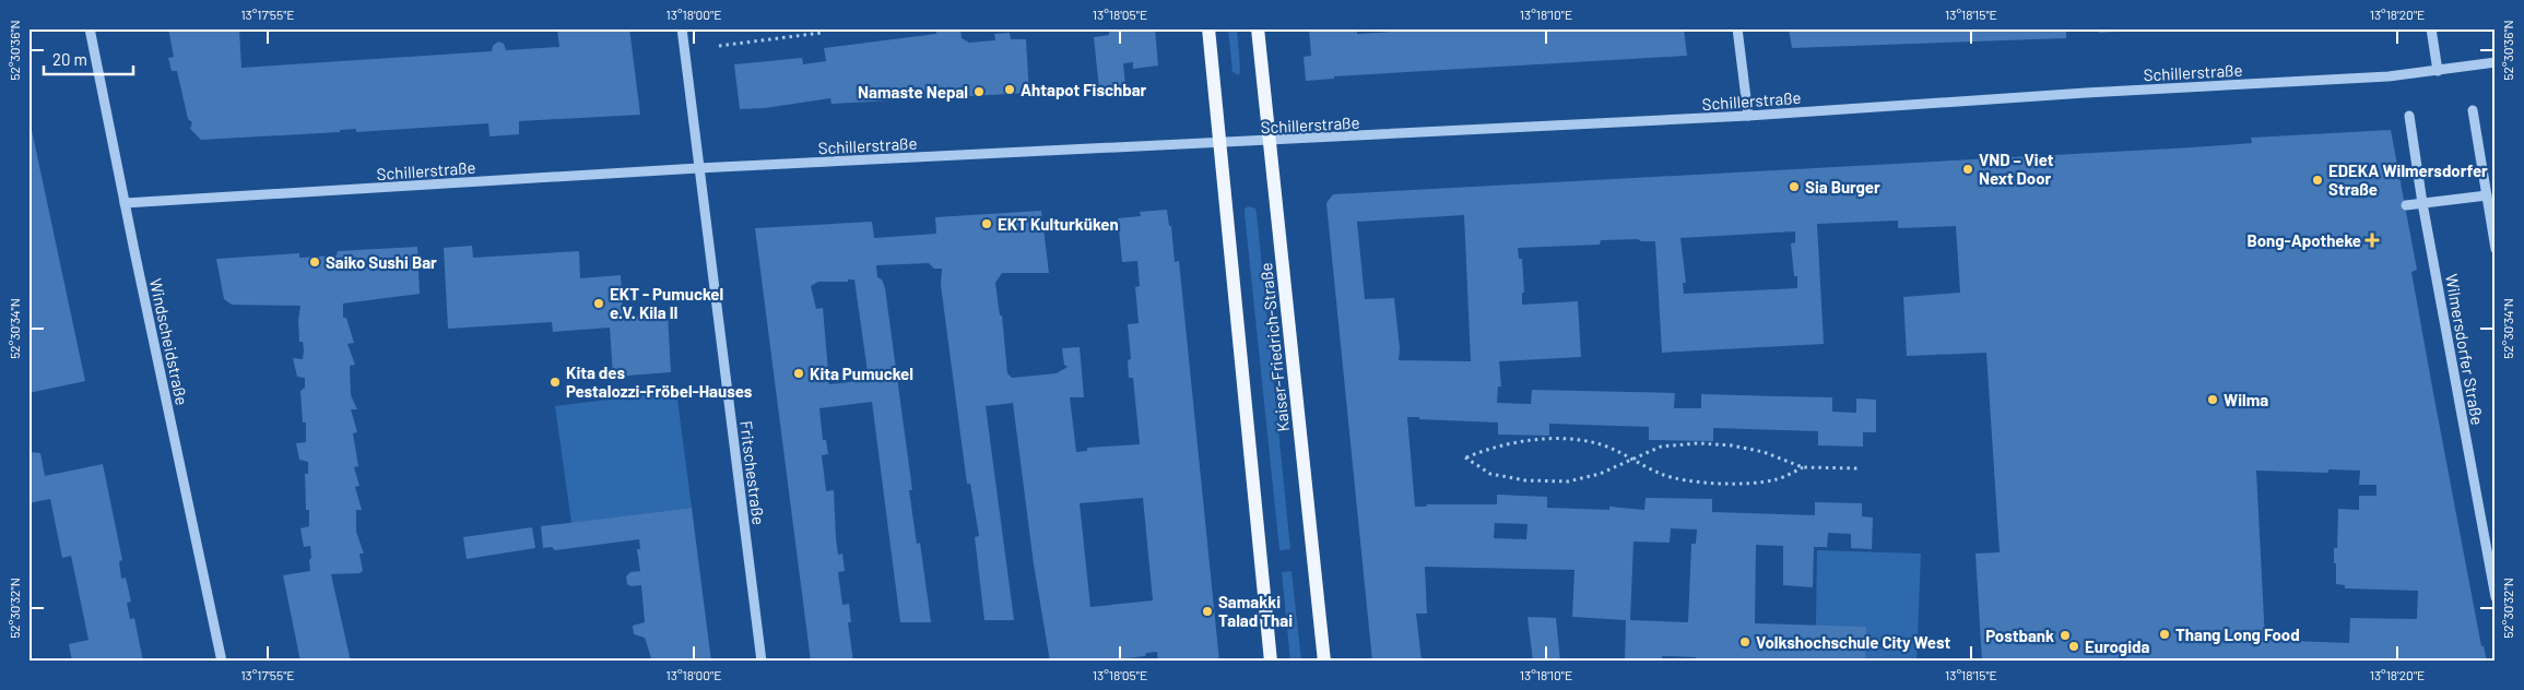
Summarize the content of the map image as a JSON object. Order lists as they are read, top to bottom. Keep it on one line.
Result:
{"streets":{"main road":["Kaiser-Friedrich-Straße"],"street":["Schillerstraße","Windscheidstraße","Wilmersdorfer Straße","Fritschestraße"]},"crossings":[["Schillerstraße","Windscheidstraße"],["Schillerstraße","Kaiser-Friedrich-Straße"],["Schillerstraße","Fritschestraße"]],"places":{"other":["Ahtapot Fischbar","Namaste Nepal","VND – Viet Next Door","EDEKA Wilmersdorfer Straße","Sia Burger","EKT Kulturküken","Saiko Sushi Bar","EKT - Pumuckel e.V. Kila II","Kita Pumuckel","Kita des Pestalozzi-Fröbel-Hauses","Wilma","Samakki Talad Thai","Thang Long Food","Postbank","Volkshochschule City West","Eurogida"],"health":["Bong-Apotheke"]},"scale_bar":"20 m","coordinates":["13°17'55\"E","13°18'00\"E","13°18'05\"E","13°18'10\"E","13°18'15\"E","13°18'20\"E","52°30'36\"N","52°30'34\"N","52°30'32\"N"]}
